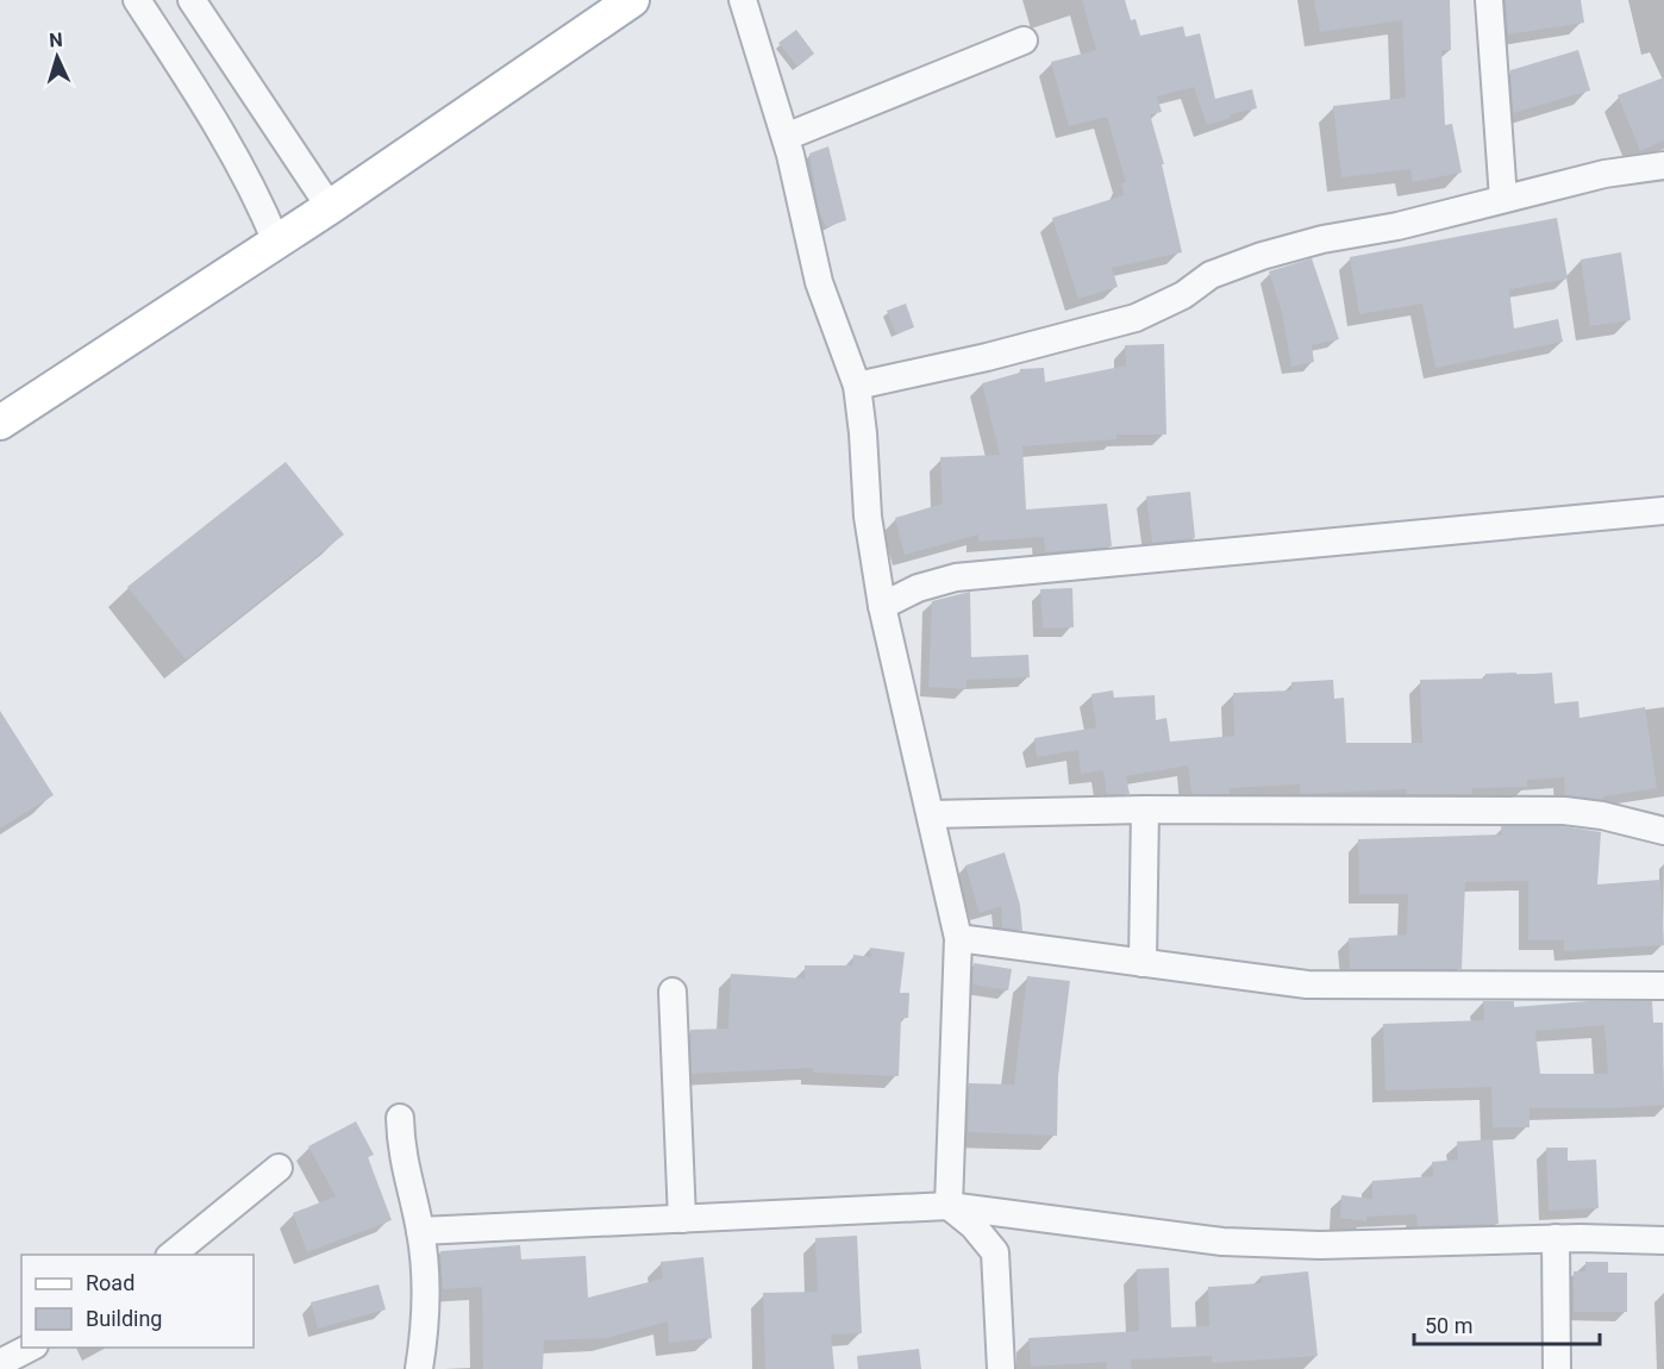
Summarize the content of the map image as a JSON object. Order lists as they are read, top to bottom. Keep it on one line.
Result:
{"legend":["Road","Building"],"scale_bar":"50 m","north":"top"}
